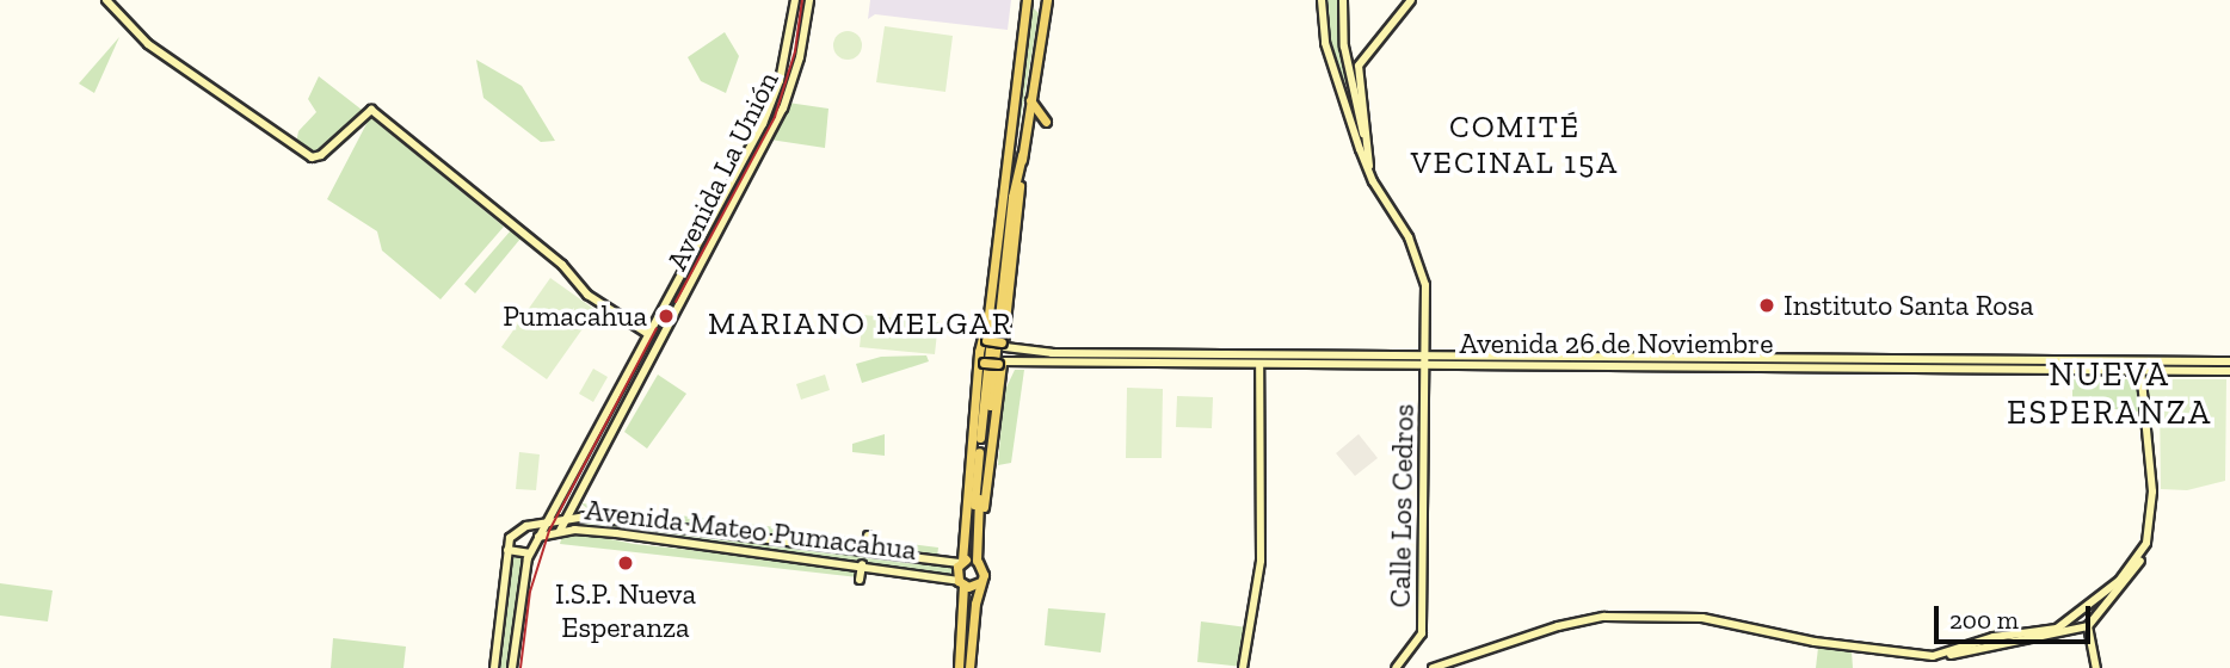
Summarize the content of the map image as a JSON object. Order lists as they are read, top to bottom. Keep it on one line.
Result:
{"streets":{"street":["Avenida La Unión","Avenida 26 de Noviembre","Calle Los Cedros","Avenida Mateo Pumacahua"]},"crossings":[["Avenida La Unión","Avenida Mateo Pumacahua"],["Avenida 26 de Noviembre","Calle Los Cedros"]],"districts":["COMITÉ VECINAL 15A","MARIANO MELGAR","NUEVA ESPERANZA"],"places":["Instituto Santa Rosa","Pumacahua","I.S.P. Nueva Esperanza"],"scale_bar":"200 m"}
